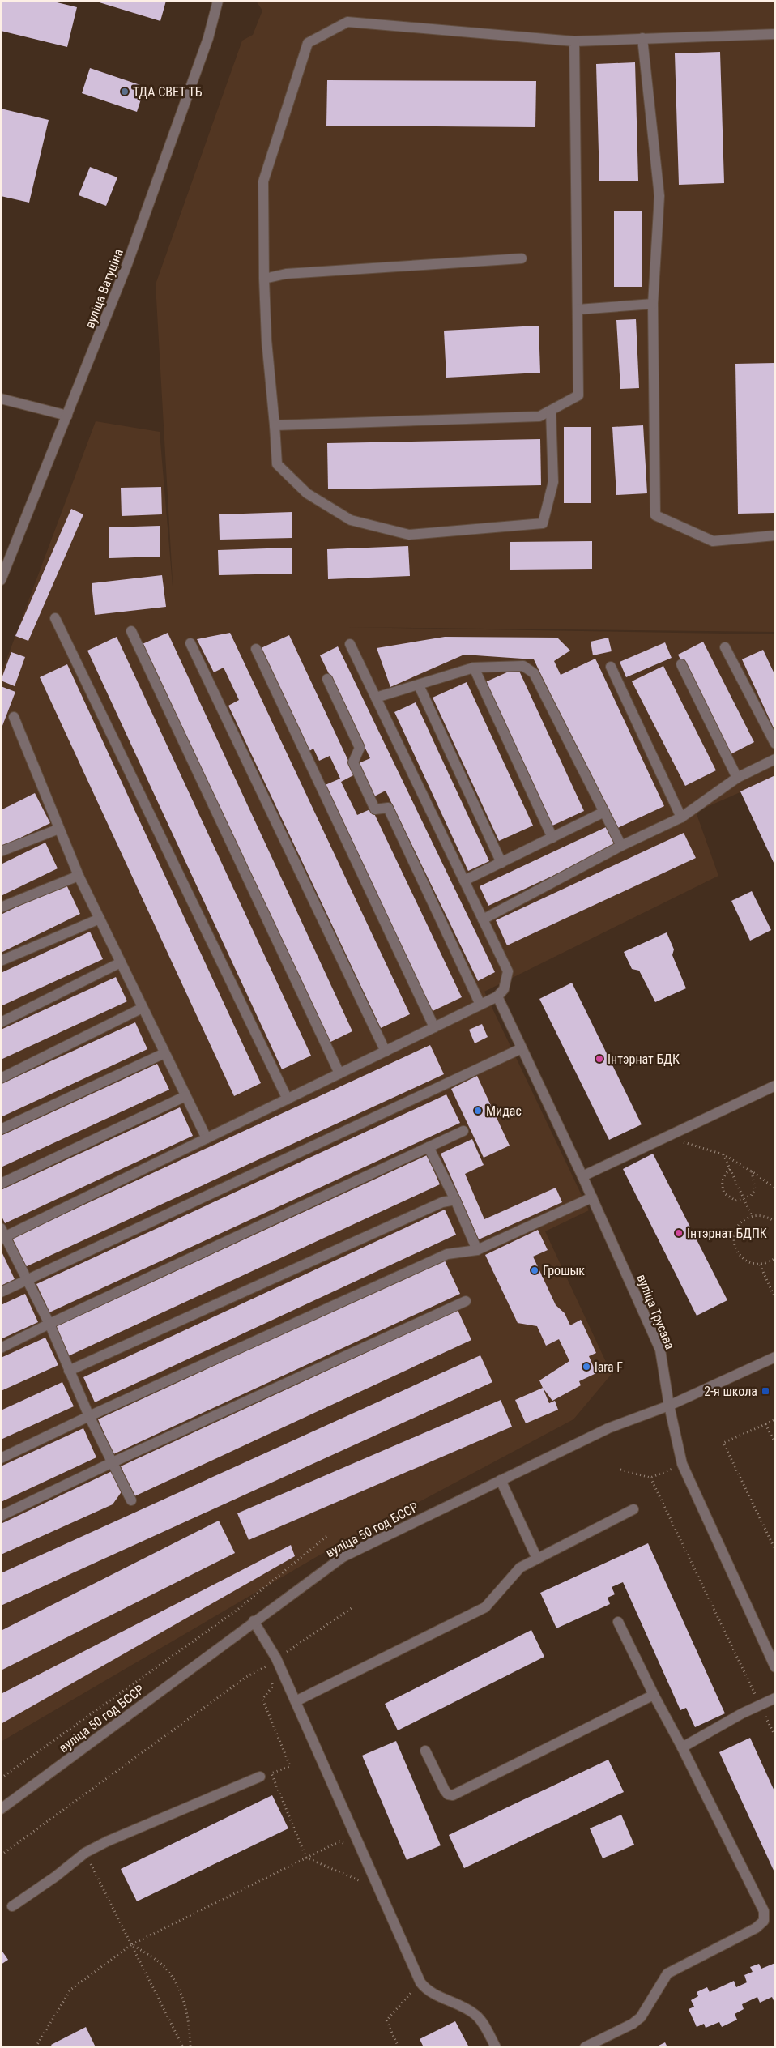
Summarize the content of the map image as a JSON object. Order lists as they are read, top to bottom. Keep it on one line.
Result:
{"streets":{"street":["вуліца Ватуціна","вуліца Трусава","вуліца 50 год БССР"]},"crossings":[["вуліца Трусава","вуліца 50 год БССР"]],"places":{"other":["ТДА СВЕТ ТБ","Інтэрнат БДК","Мидас","Інтэрнат БДПК","Грошык","lara F"],"transit":["2-я школа"]}}
